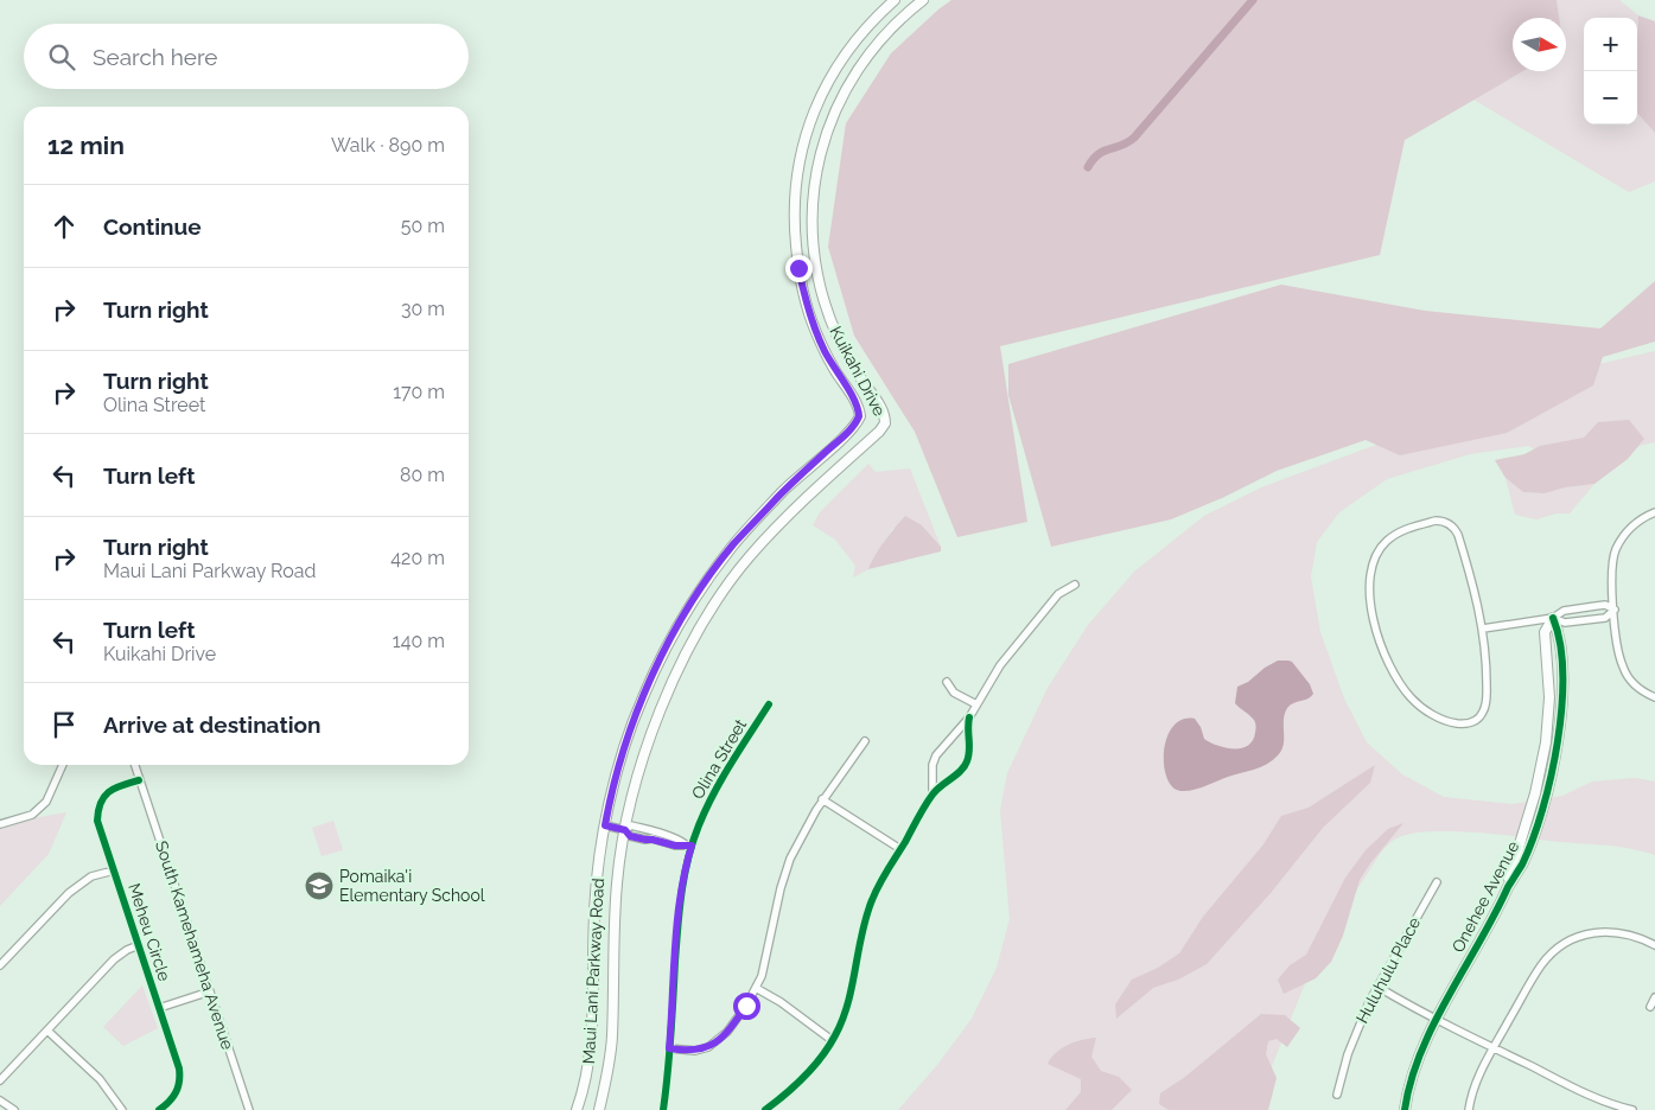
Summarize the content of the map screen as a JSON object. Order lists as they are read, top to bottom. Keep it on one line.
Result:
{"streets":{"main road":["Kuikahi Drive","Onehee Avenue","Maui Lani Parkway Road"],"street":["Olina Street","Meheu Circle","South Kamehameha Avenue","Huluhulu Place"]},"crossings":[["Kuikahi Drive","Maui Lani Parkway Road"],["Meheu Circle","South Kamehameha Avenue"]],"places":{"school or university":["Pomaika'i Elementary School"]},"north":"right","page":{"map_buttons":["+","−"],"search":"Search here","heading":["12 min","Walk · 890 m"],"list":[["Continue","50 m"],["Turn right","30 m"],["Turn right","Olina Street","170 m"],["Turn left","80 m"],["Turn right","Maui Lani Parkway Road","420 m"],["Turn left","Kuikahi Drive","140 m"],"Arrive at destination"]}}
